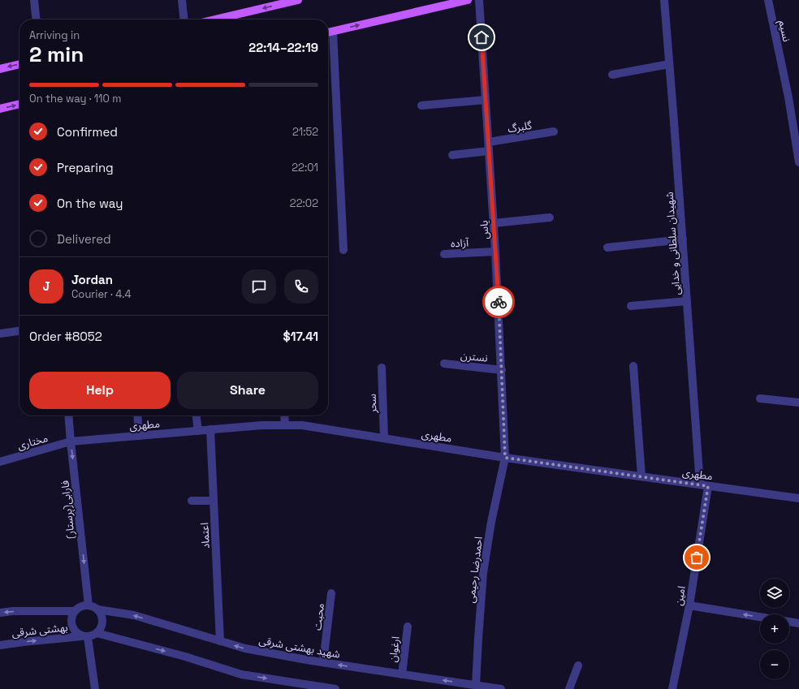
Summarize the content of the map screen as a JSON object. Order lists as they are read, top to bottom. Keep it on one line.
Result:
{"streets":{"street":["نسیم","گلبرگ","یاس","آزاده","شهیدان سلطانی و خدایی","نسترن","سحر","مطهری","مختاری","(پرستار)فارابی","اعتماد","احمدرضا رحیمی","امین","محبت","بهشتی شرقی","شهید بهشتی شرقی","ارغوان"]},"crossings":[["گلبرگ","یاس"],["یاس","آزاده"],["یاس","نسترن"],["یاس","مطهری"],["یاس","احمدرضا رحیمی"],["شهیدان سلطانی و خدایی","مطهری"],["شهیدان سلطانی و خدایی","امین"],["سحر","مطهری"],["مطهری","مختاری"],["مطهری","(پرستار)فارابی"],["مطهری","اعتماد"],["مطهری","احمدرضا رحیمی"],["مطهری","امین"],["مختاری","(پرستار)فارابی"],["(پرستار)فارابی","بهشتی شرقی"],["(پرستار)فارابی","شهید بهشتی شرقی"],["اعتماد","شهید بهشتی شرقی"],["احمدرضا رحیمی","شهید بهشتی شرقی"],["محبت","شهید بهشتی شرقی"],["بهشتی شرقی","شهید بهشتی شرقی"],["شهید بهشتی شرقی","ارغوان"]],"one_way":["(پرستار)فارابی"],"page":{"heading":["2 min","Arriving in","22:14–22:19"],"panel":["Jordan","Courier · 4.4","Order #8052","$17.41"],"bar":"On the way · 110 m","list":[["Confirmed","21:52"],["Preparing","22:01"],["On the way","22:02"],"Delivered"],"round":"J","buttons":["Help","Share"],"map_buttons":["+","−"]}}
